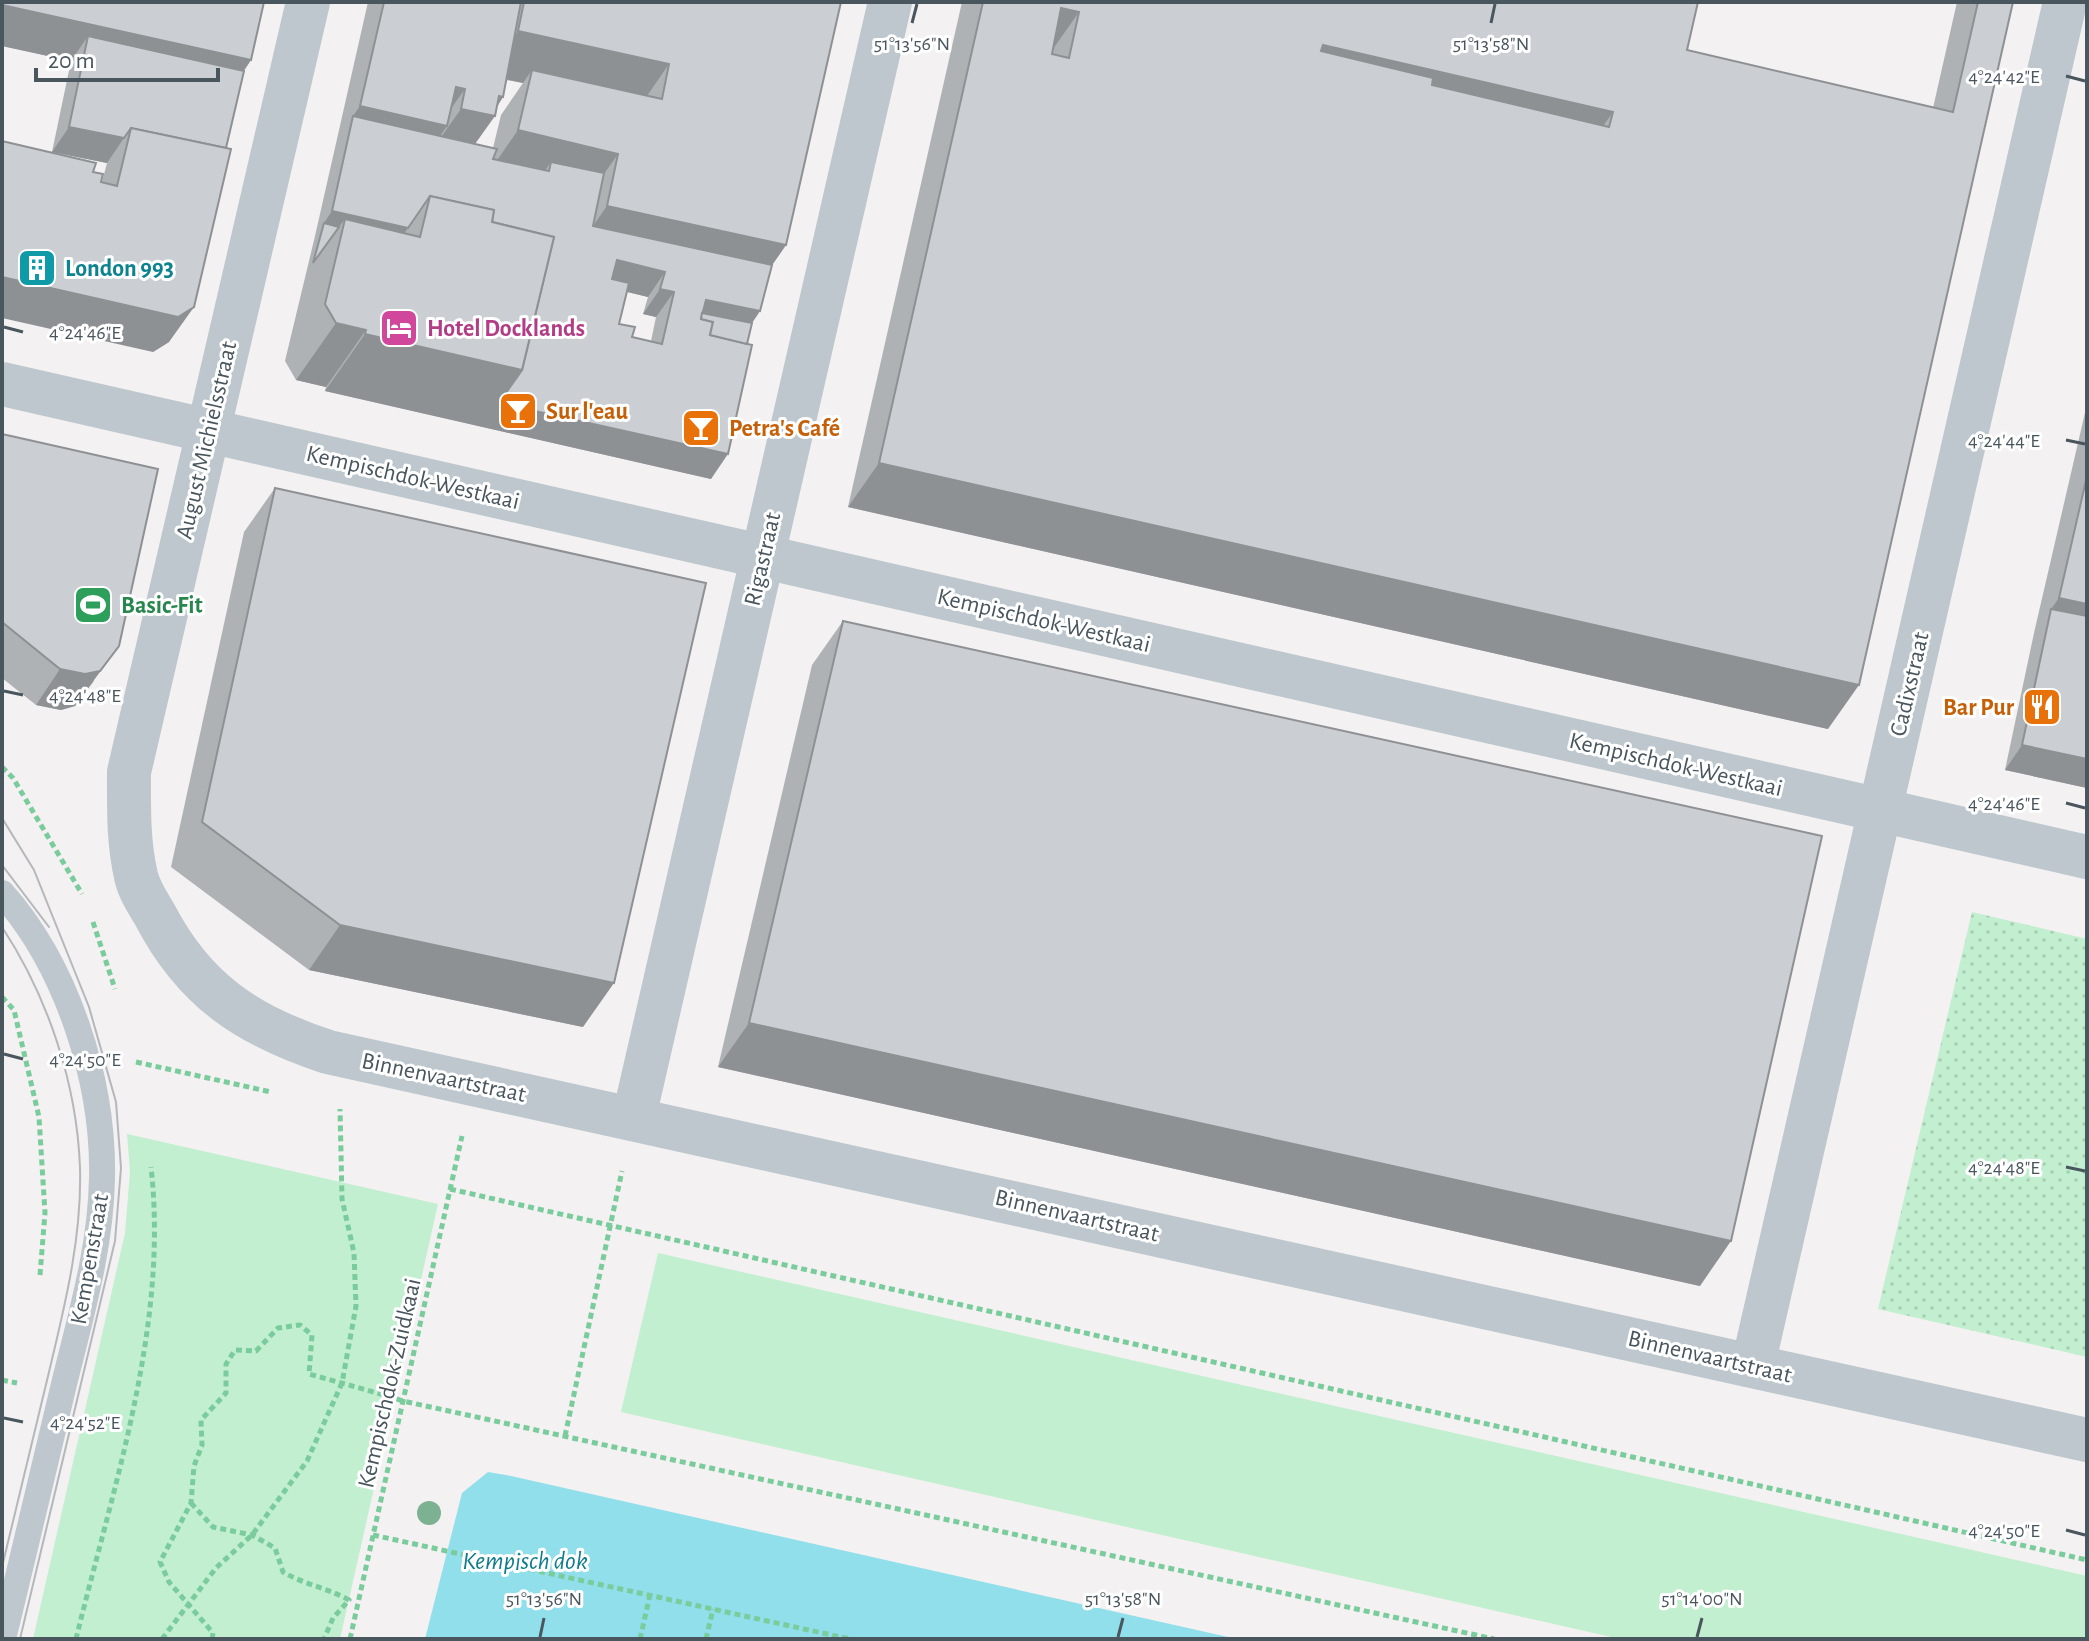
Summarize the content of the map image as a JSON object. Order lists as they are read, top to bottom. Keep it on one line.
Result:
{"streets":{"street":["August Michielsstraat","Kempischdok-Westkaai","Rigastraat","Cadixstraat","Binnenvaartstraat"],"lane":["Kempenstraat"],"path":["Kempischdok-Zuidkaai"]},"crossings":[["August Michielsstraat","Kempischdok-Westkaai"],["August Michielsstraat","Binnenvaartstraat"],["Kempischdok-Westkaai","Rigastraat"],["Kempischdok-Westkaai","Cadixstraat"],["Rigastraat","Binnenvaartstraat"],["Cadixstraat","Binnenvaartstraat"]],"water":["Kempisch dok"],"places":{"building":["London 993"],"hotel":["Hotel Docklands"],"bar":["Sur l'eau","Petra's Café"],"sports":["Basic-Fit"],"restaurant":["Bar Pur"]},"scale_bar":"20 m","coordinates":["51°13'56\"N","51°13'58\"N","4°24'42\"E","4°24'46\"E","4°24'44\"E","4°24'48\"E","4°24'50\"E","4°24'52\"E","51°14'00\"N"]}
